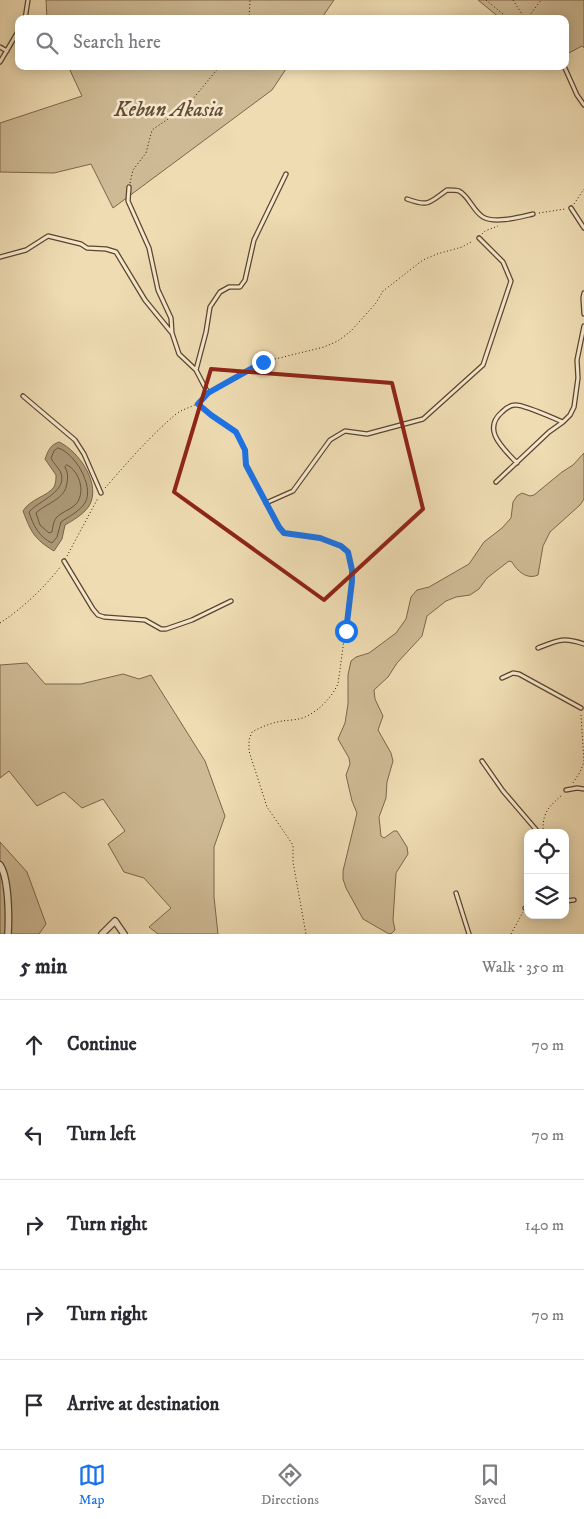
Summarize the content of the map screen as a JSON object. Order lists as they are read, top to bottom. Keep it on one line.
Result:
{"parks":["Kebun Akasia"],"page":{"search":"Search here","heading":["5 min","Walk · 350 m"],"list":[["Continue","70 m"],["Turn left","70 m"],["Turn right","140 m"],["Turn right","70 m"],"Arrive at destination"],"nav":["Map","Directions","Saved"]}}
